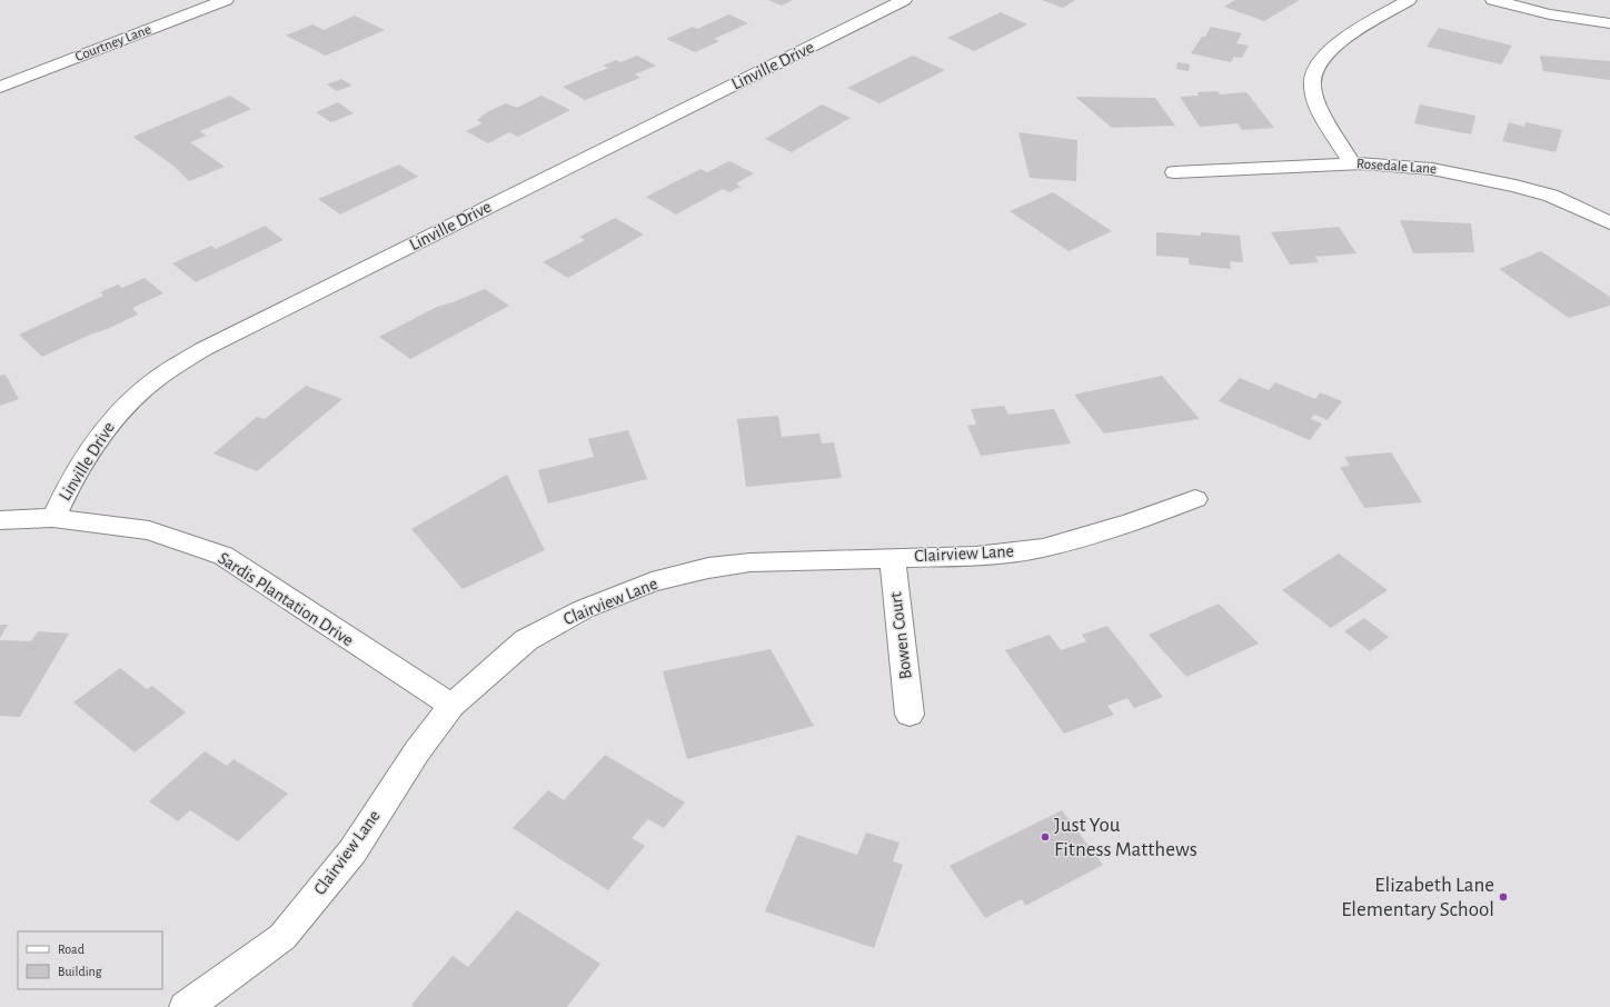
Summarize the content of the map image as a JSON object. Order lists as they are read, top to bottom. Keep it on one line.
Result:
{"streets":{"street":["Courtney Lane","Linville Drive","Rosedale Lane","Clairview Lane","Sardis Plantation Drive","Bowen Court"]},"crossings":[["Linville Drive","Sardis Plantation Drive"],["Clairview Lane","Sardis Plantation Drive"],["Clairview Lane","Bowen Court"]],"places":["Just You Fitness Matthews","Elizabeth Lane Elementary School"],"legend":["Road","Building"]}
